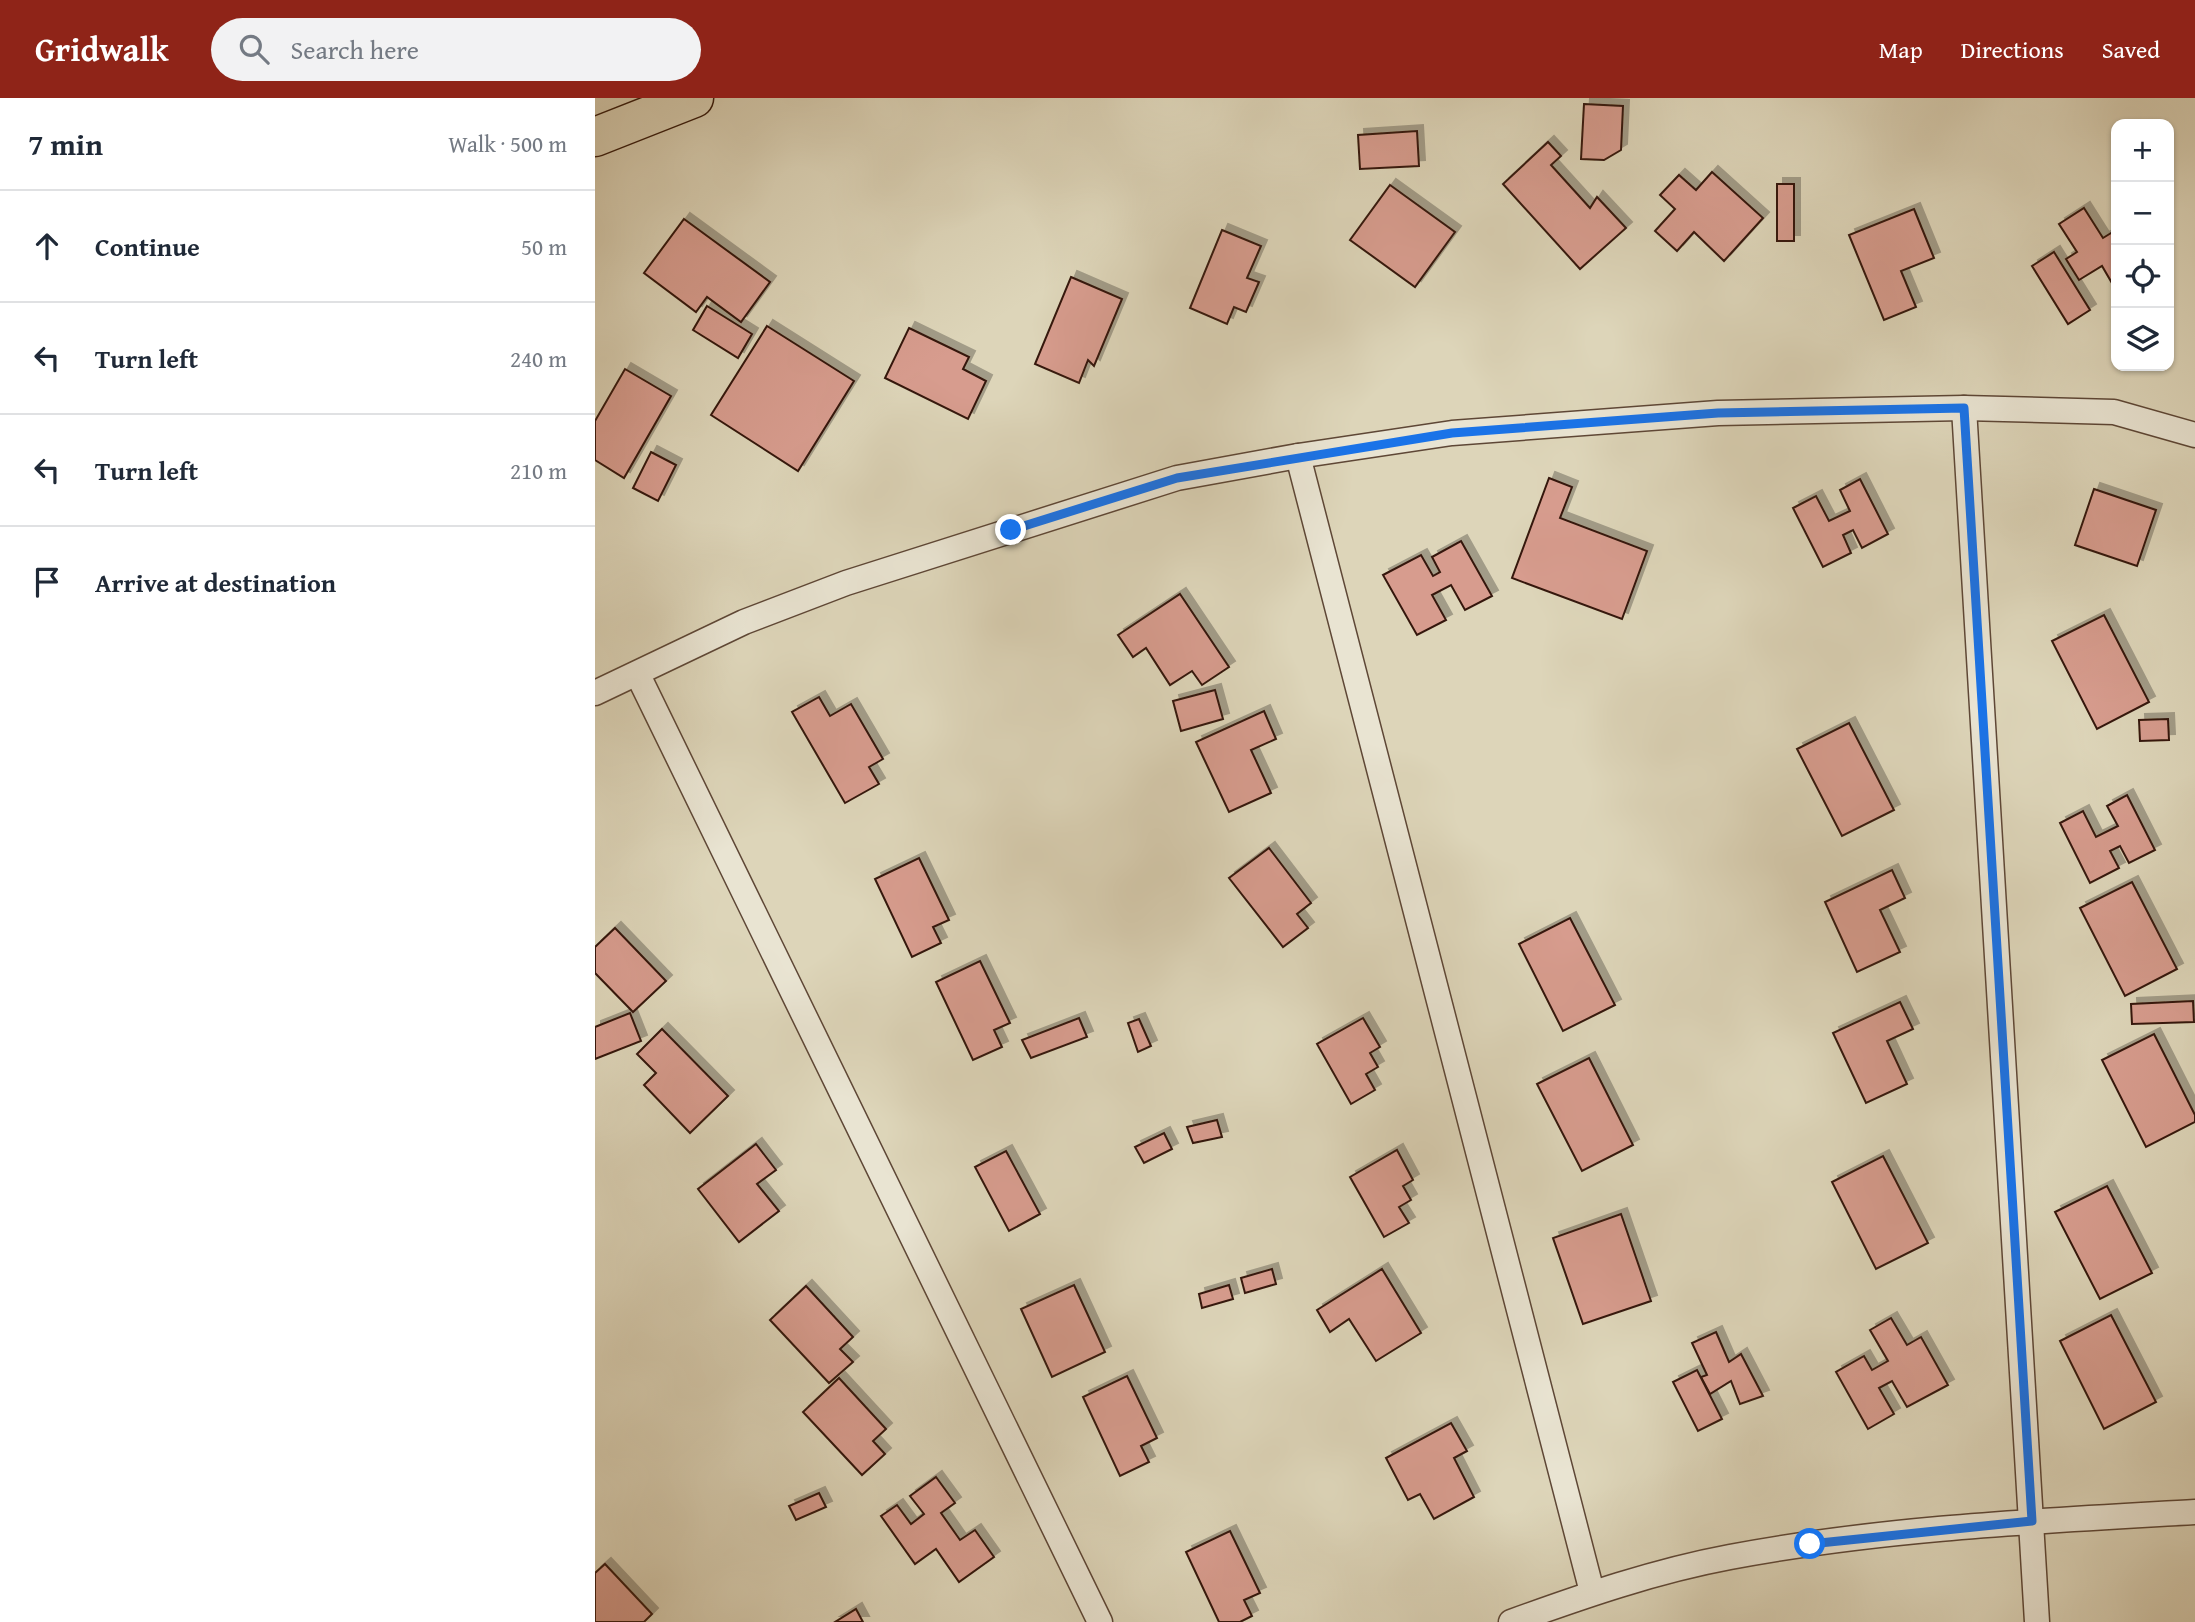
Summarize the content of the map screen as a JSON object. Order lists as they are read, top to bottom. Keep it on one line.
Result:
{"page":{"header":"Gridwalk","search":"Search here","nav":["Map","Directions","Saved"],"heading":["7 min","Walk · 500 m"],"map_buttons":["+","−"],"list":[["Continue","50 m"],["Turn left","240 m"],["Turn left","210 m"],"Arrive at destination"]}}
